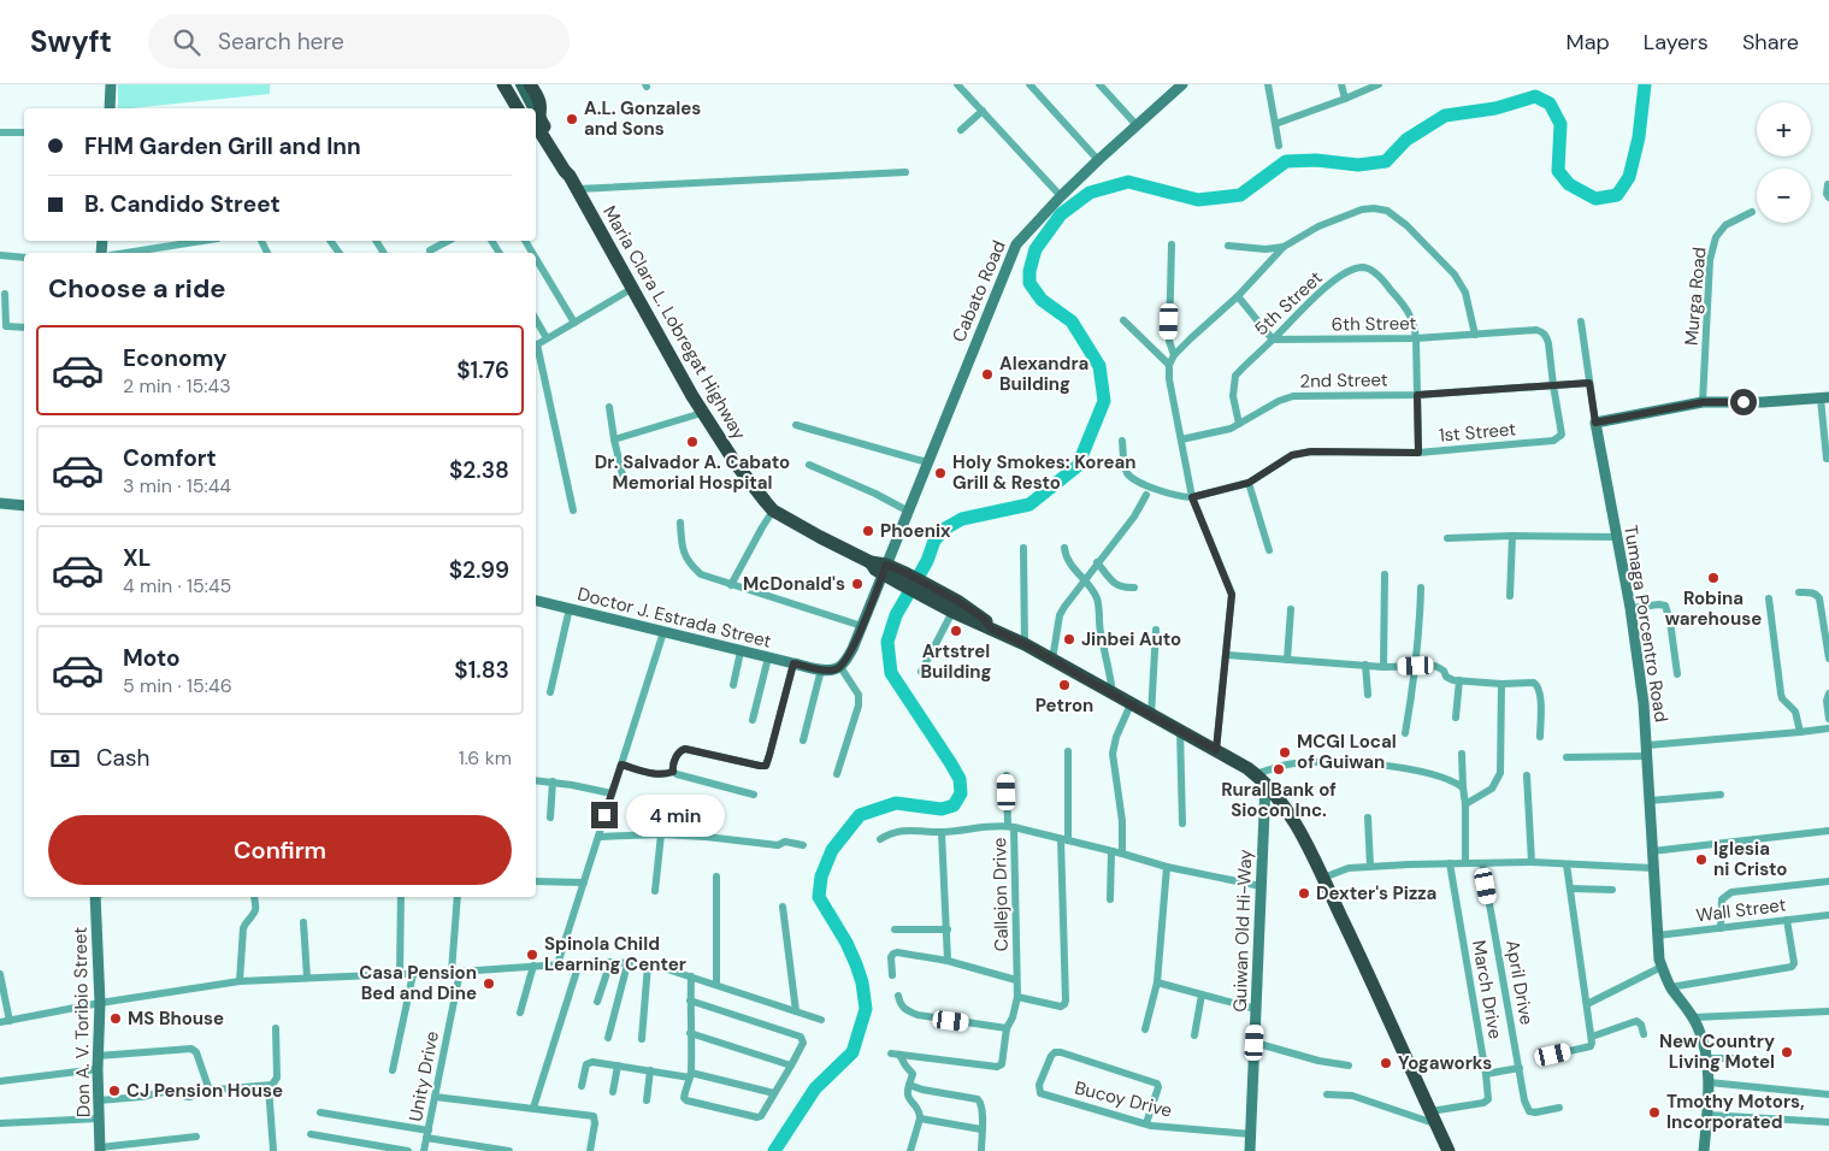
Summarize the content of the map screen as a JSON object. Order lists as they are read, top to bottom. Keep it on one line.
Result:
{"streets":{"highway":["Maria Clara L. Lobregat Highway"],"street":["Cabato Road","Murga Road","5th Street","6th Street","2nd Street","1st Street","Doctor J. Estrada Street","Tumaga Porcentro Road","Callejon Drive","Wall Street","Guiwan Old Hi-Way","April Drive","March Drive","Don A. V. Toribio Street","Unity Drive","Bucoy Drive"]},"crossings":[["Cabato Road","Maria Clara L. Lobregat Highway"],["5th Street","6th Street"],["5th Street","2nd Street"],["Maria Clara L. Lobregat Highway","Guiwan Old Hi-Way"],["Maria Clara L. Lobregat Highway","March Drive"],["6th Street","2nd Street"],["6th Street","1st Street"],["2nd Street","1st Street"],["Tumaga Porcentro Road","Wall Street"],["Callejon Drive","Guiwan Old Hi-Way"],["Guiwan Old Hi-Way","Bucoy Drive"]],"places":["A.L. Gonzales and Sons","Alexandra Building","Dr. Salvador A. Cabato Memorial Hospital","Holy Smokes: Korean Grill & Resto","Phoenix","Robina warehouse","McDonald's","Artstrel Building","Jinbei Auto","Petron","MCGI Local of Guiwan","Rural Bank of Siocon Inc.","Iglesia ni Cristo","Dexter's Pizza","Spinola Child Learning Center","Casa Pension Bed and Dine","MS Bhouse","New Country Living Motel","Yogaworks","CJ Pension House","Tmothy Motors, Incorporated"],"page":{"header":"Swyft","search":"Search here","nav":["Map","Layers","Share"],"map_buttons":["+","−"],"banner":["FHM Garden Grill and Inn","B. Candido Street"],"heading":"Choose a ride","list":[{"name":"Economy","note":"2 min · 15:43","value":"$1.76"},{"name":"Comfort","note":"3 min · 15:44","value":"$2.38"},{"name":"XL","note":"4 min · 15:45","value":"$2.99"},{"name":"Moto","note":"5 min · 15:46","value":"$1.83"}],"pay":["Cash","1.6 km"],"bubble":"4 min","buttons":"Confirm"}}
